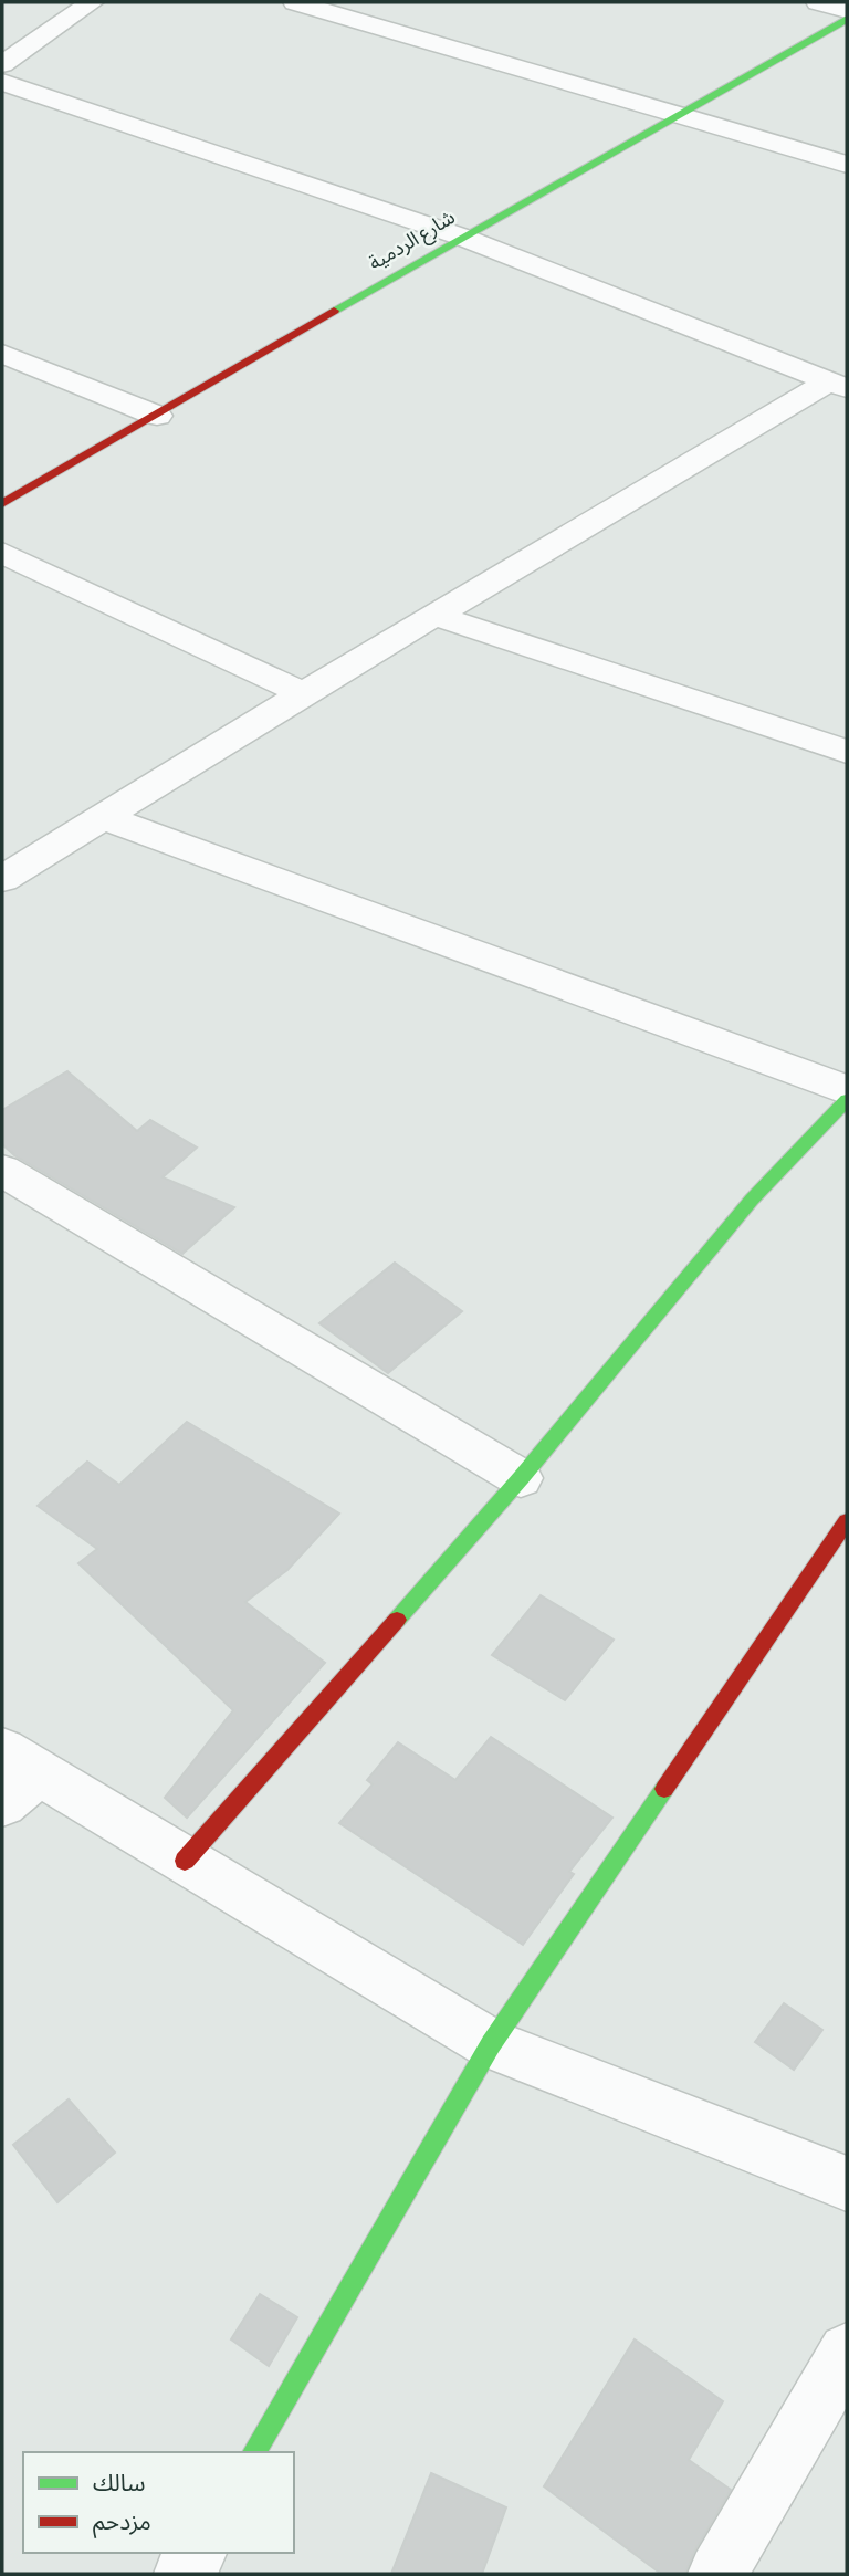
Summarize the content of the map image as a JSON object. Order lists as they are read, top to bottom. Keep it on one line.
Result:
{"streets":{"street":["شارع الردمية"]},"legend":["سالك","مزدحم"]}
